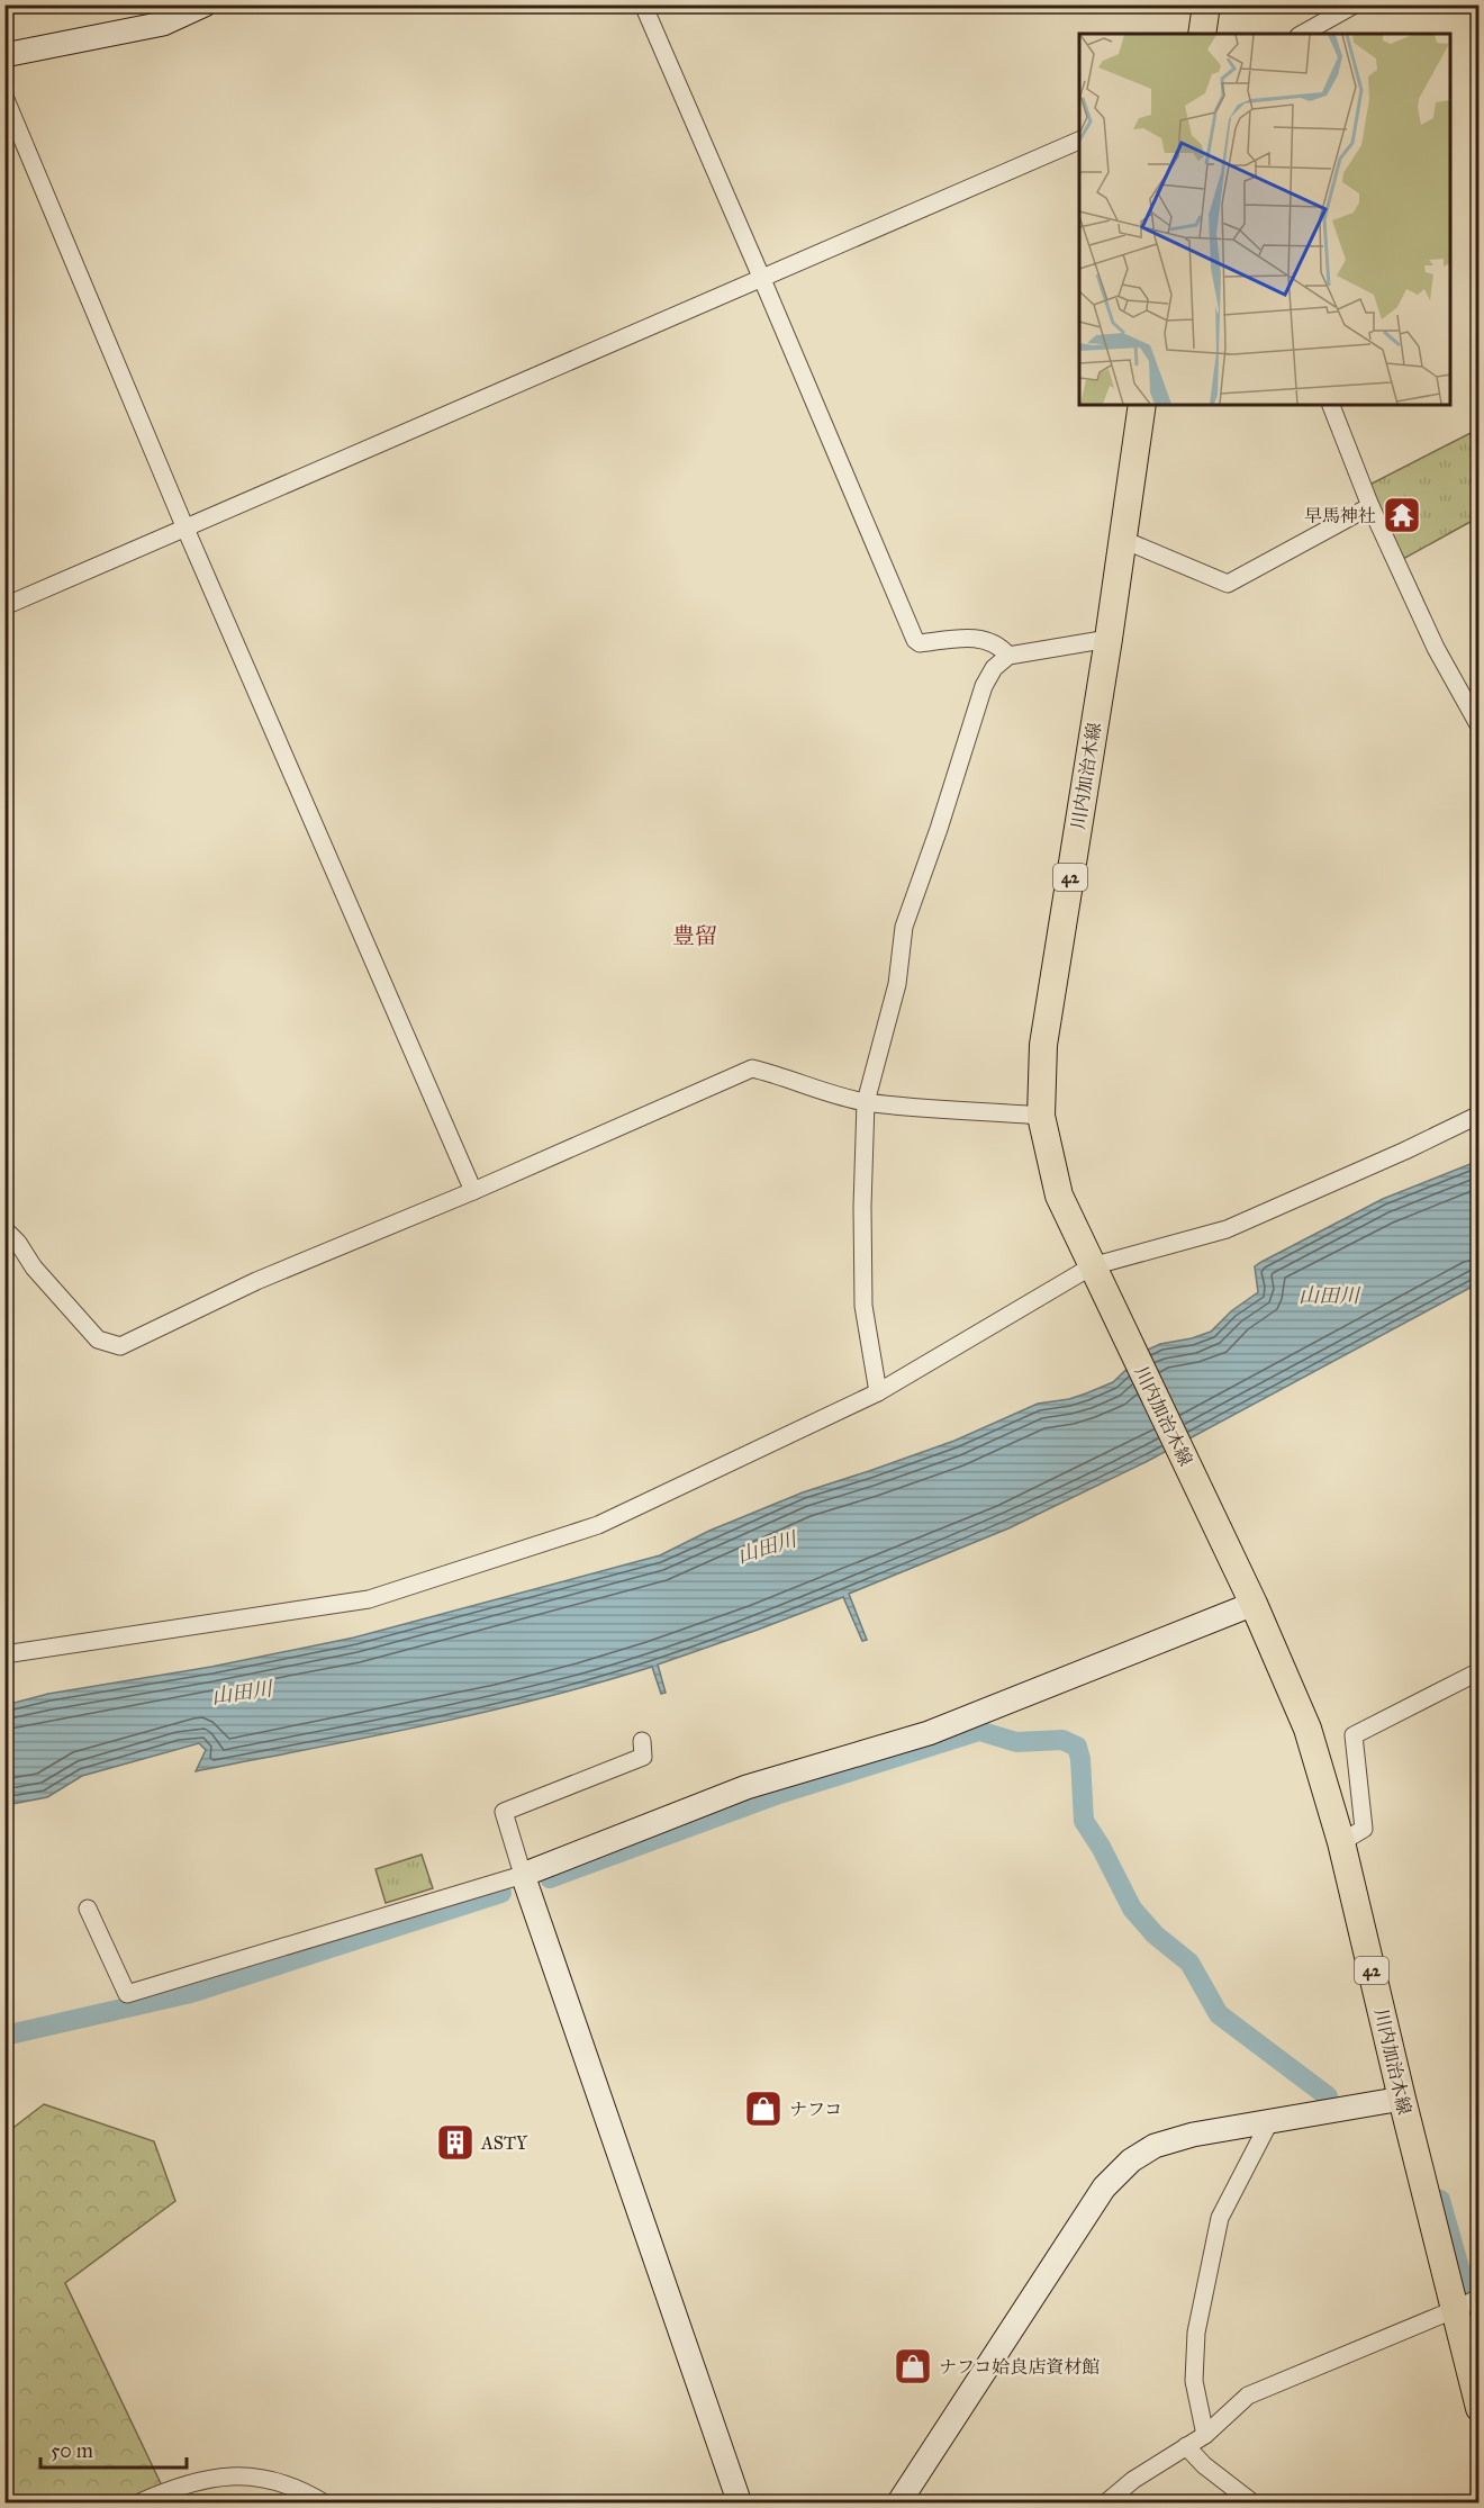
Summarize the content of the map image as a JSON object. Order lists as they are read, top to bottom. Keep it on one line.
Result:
{"streets":{"main road":["川内加治木線","42"]},"districts":["豊留"],"water":["山田川"],"places":{"temple":["早馬神社"],"shop":["ナフコ","ナフコ姶良店資材館"],"building":["ASTY"]},"scale_bar":"50 m"}
